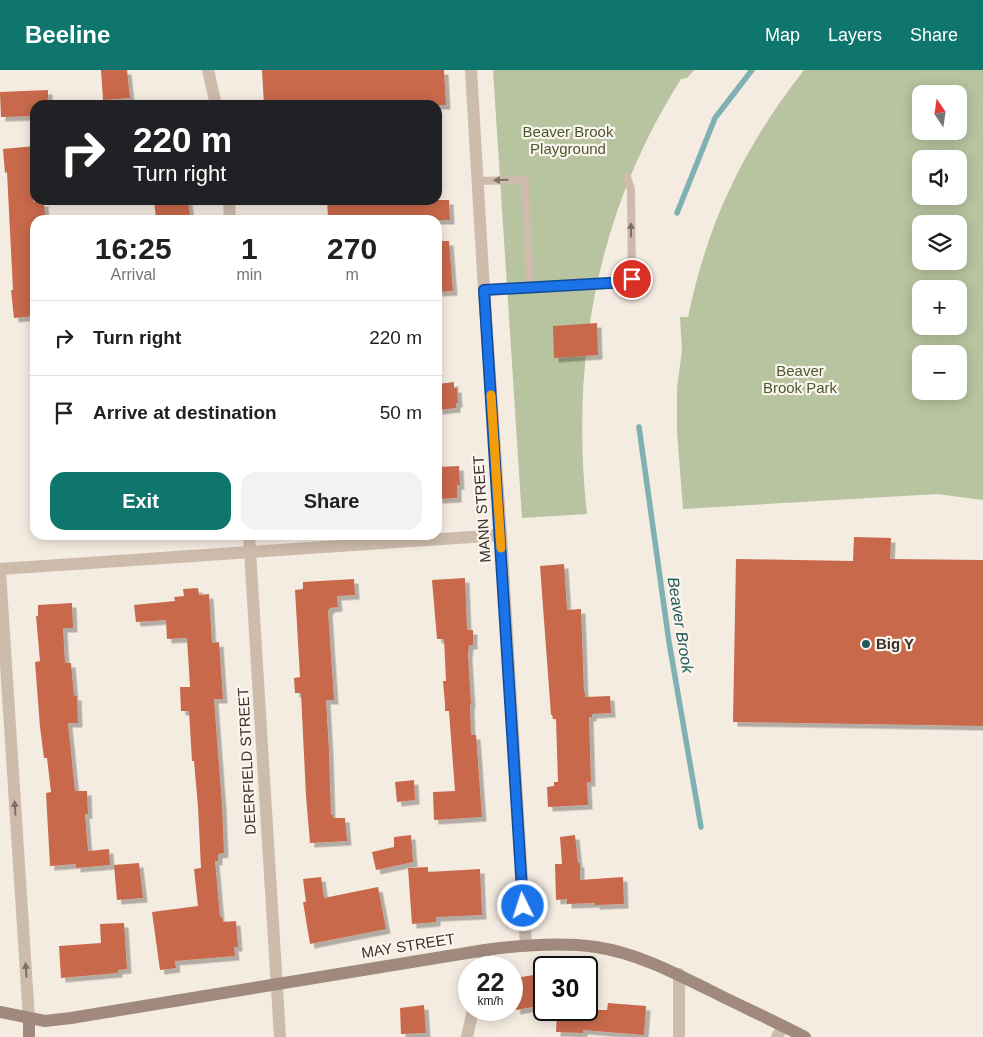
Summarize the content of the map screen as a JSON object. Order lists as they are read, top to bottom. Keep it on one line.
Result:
{"streets":{"street":["MANN STREET","DEERFIELD STREET","MAY STREET"]},"crossings":[["MANN STREET","MAY STREET"],["DEERFIELD STREET","MAY STREET"]],"water":["Beaver Brook"],"parks":["Beaver Brook Playground","Beaver Brook Park"],"places":["Big Y"],"north":"top","page":{"header":"Beeline","nav":["Map","Layers","Share"],"map_buttons":["+","−"],"turn":["220 m","Turn right"],"eta":["16:25","Arrival","1","min","270","m"],"list":[{"name":"Turn right","value":"220 m"},{"name":"Arrive at destination","value":"50 m"}],"buttons":["Exit","Share"],"speed":"22 km/h","limit":"30"}}
